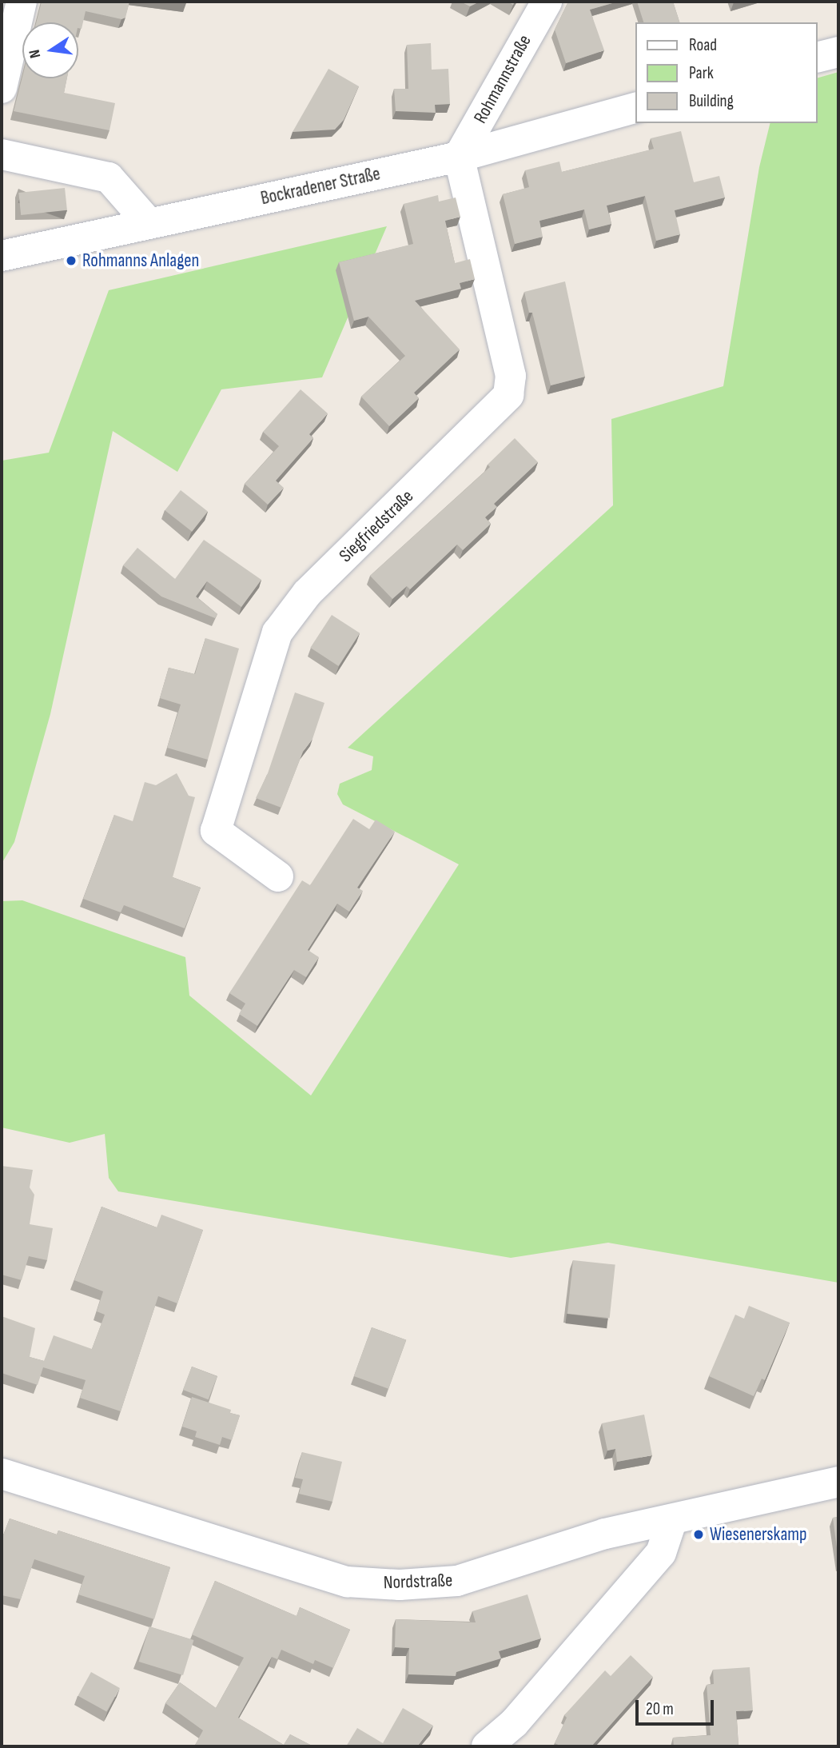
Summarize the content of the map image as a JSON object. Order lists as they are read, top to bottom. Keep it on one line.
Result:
{"streets":{"street":["Rohmannstraße","Bockradener Straße","Siegfriedstraße","Nordstraße"]},"crossings":[["Rohmannstraße","Bockradener Straße"],["Rohmannstraße","Siegfriedstraße"],["Bockradener Straße","Siegfriedstraße"]],"places":["Rohmanns Anlagen","Wiesenerskamp"],"legend":["Road","Park","Building"],"scale_bar":"20 m","north":"left"}
